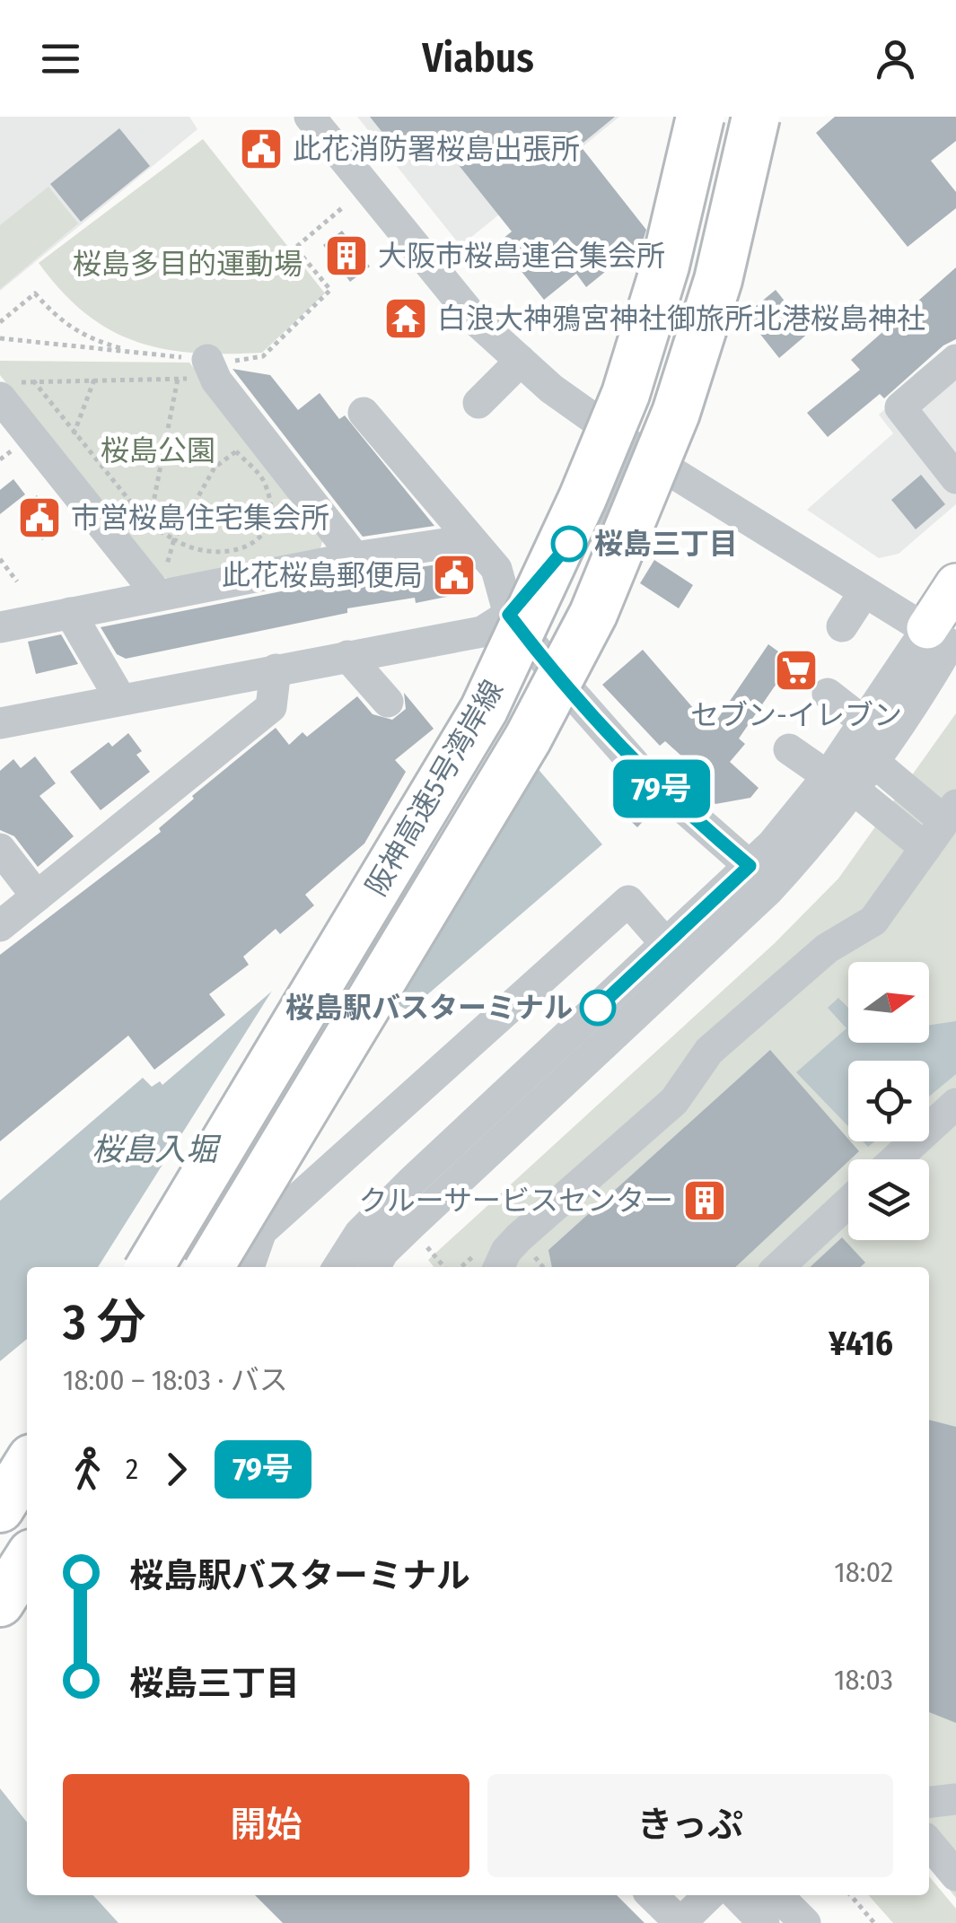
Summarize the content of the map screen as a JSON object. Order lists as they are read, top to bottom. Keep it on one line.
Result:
{"streets":{"highway":["阪神高速5号湾岸線"]},"water":["桜島入堀"],"parks":["桜島多目的運動場","桜島公園"],"places":{"public building":["此花消防署桜島出張所","市営桜島住宅集会所","此花桜島郵便局"],"building":["大阪市桜島連合集会所","クルーサービスセンター"],"temple":["白浪大神鴉宮神社御旅所北港桜島神社"],"other":["桜島三丁目","桜島駅バスターミナル"],"supermarket":["セブン-イレブン"]},"lines":["bus line 79号"],"north":"right","page":{"header":"Viabus","on_map":"79号","heading":["3 分","18:00 – 18:03 · バス","¥416"],"legs":["2","79号"],"list":[{"name":"桜島駅バスターミナル","value":"18:02"},{"name":"桜島三丁目","value":"18:03"}],"buttons":["開始","きっぷ"]}}
